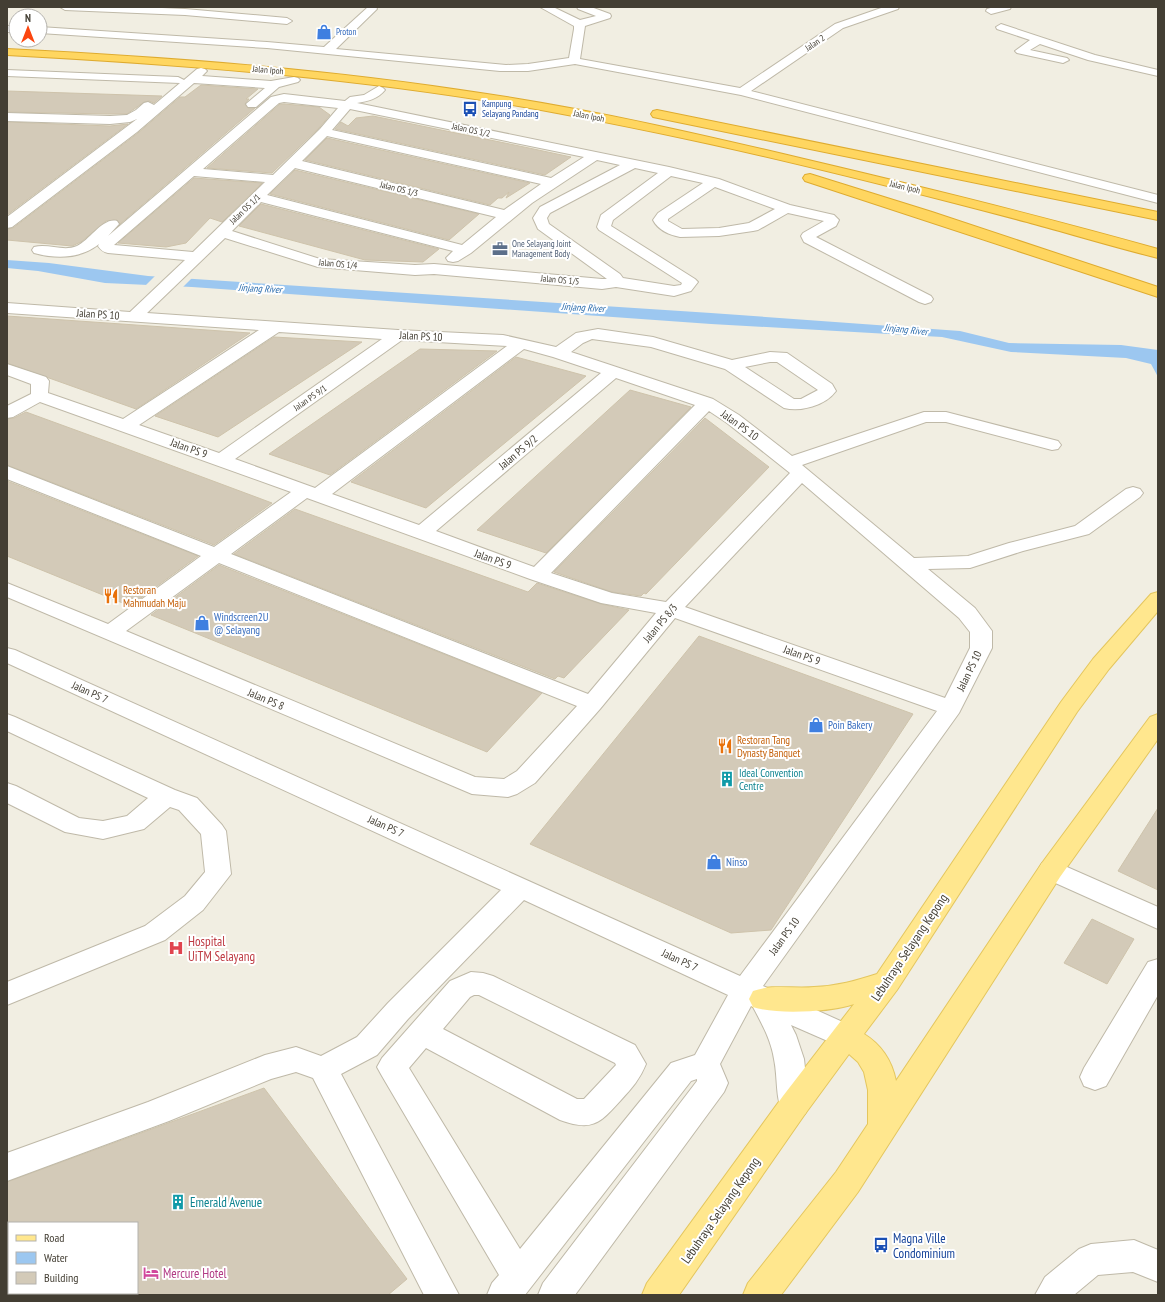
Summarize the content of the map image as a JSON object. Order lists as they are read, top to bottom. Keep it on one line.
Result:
{"streets":{"highway":["Jalan Ipoh"],"main road":["Lebuhraya Selayang Kepong"],"street":["Jalan 2","Jalan OS 1/2","Jalan OS 1/3","Jalan OS 1/1","Jalan OS 1/4","Jalan OS 1/5","Jalan PS 10","Jalan PS 9/1","Jalan PS 9","Jalan PS 9/2","Jalan PS 8/3","Jalan PS 7","Jalan PS 8"]},"crossings":[["Jalan OS 1/2","Jalan OS 1/1"],["Jalan OS 1/2","Jalan OS 1/5"],["Jalan OS 1/3","Jalan OS 1/1"],["Jalan OS 1/1","Jalan OS 1/4"],["Jalan OS 1/1","Jalan PS 10"],["Jalan OS 1/4","Jalan OS 1/5"],["Jalan PS 10","Jalan PS 9/1"],["Jalan PS 10","Jalan PS 9"],["Jalan PS 10","Jalan PS 9/2"],["Jalan PS 10","Jalan PS 8/3"],["Jalan PS 10","Jalan PS 7"],["Jalan PS 9/1","Jalan PS 9"],["Jalan PS 9","Jalan PS 9/2"],["Jalan PS 9","Jalan PS 8/3"],["Jalan PS 8/3","Jalan PS 8"],["Jalan PS 7","Lebuhraya Selayang Kepong"]],"water":["Jinjang River"],"places":{"shop":["Proton","Windscreen2U @ Selayang","Poin Bakery","Ninso"],"bus stop":["Kampung Selayang Pandang","Magna Ville Condominium"],"office":["One Selayang Joint Management Body"],"restaurant":["Restoran Mahmudah Maju","Restoran Tang Dynasty Banquet"],"building":["Ideal Convention Centre","Emerald Avenue"],"hospital":["Hospital UiTM Selayang"],"hotel":["Mercure Hotel"]},"legend":["Road","Water","Building"],"north":"top"}
